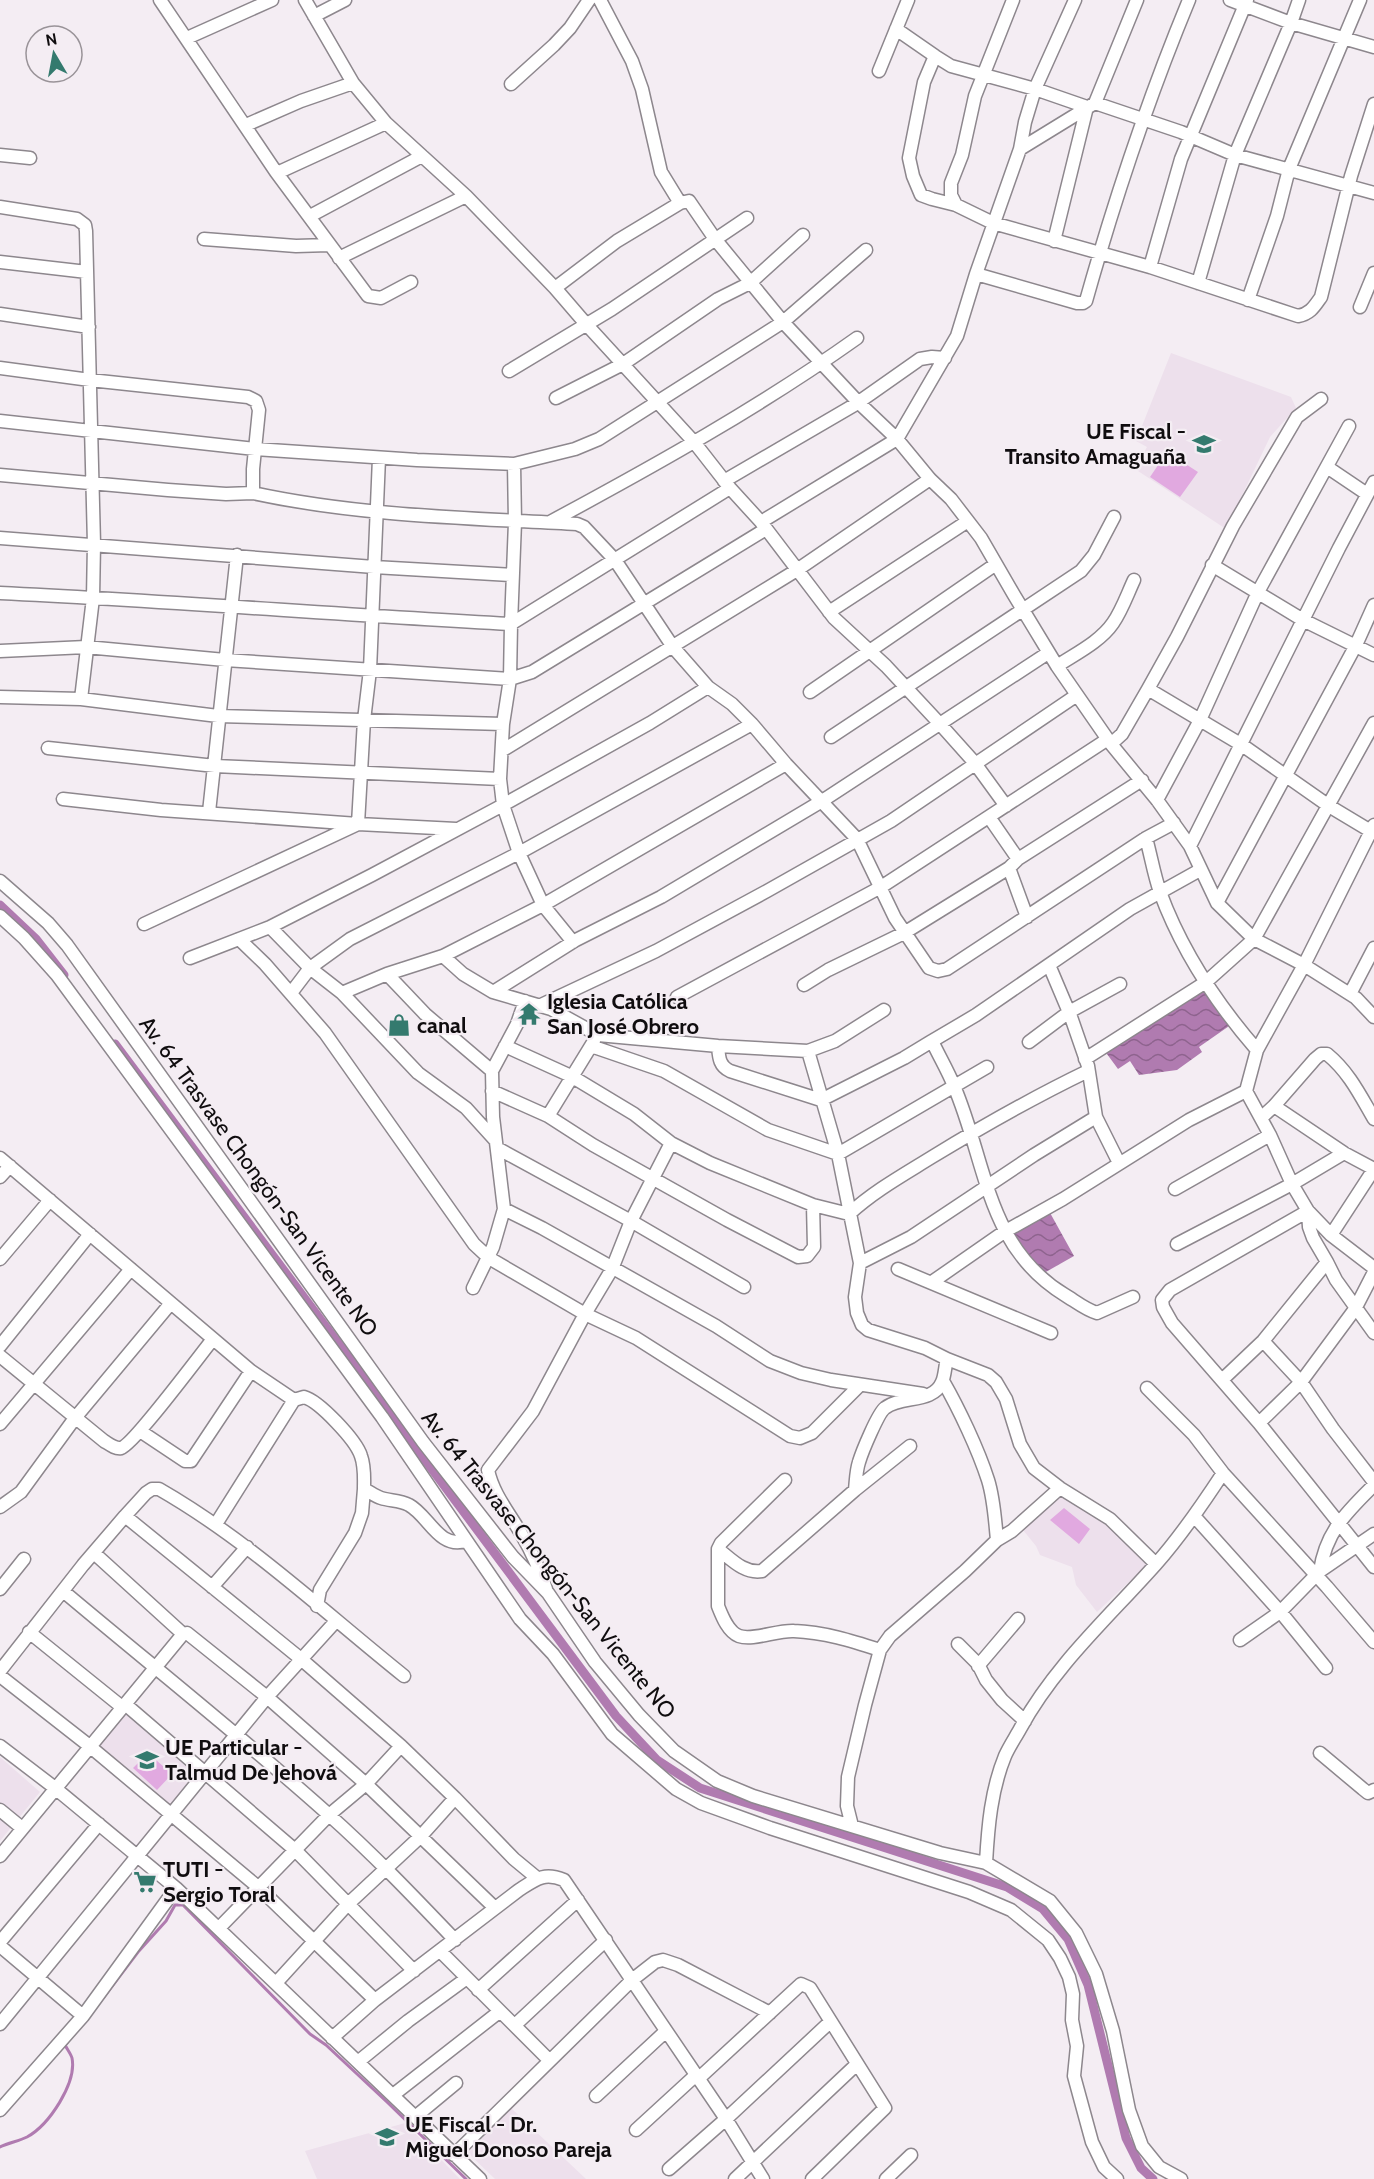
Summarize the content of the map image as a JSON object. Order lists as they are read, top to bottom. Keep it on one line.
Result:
{"streets":{"street":["Av. 64 Trasvase Chongón-San Vicente NO"]},"places":{"school or university":["UE Fiscal - Transito Amaguaña","UE Particular - Talmud De Jehová","UE Fiscal - Dr. Miguel Donoso Pareja"],"temple":["Iglesia Católica San José Obrero"],"shop":["canal"],"supermarket":["TUTI - Sergio Toral"]},"north":"top"}
